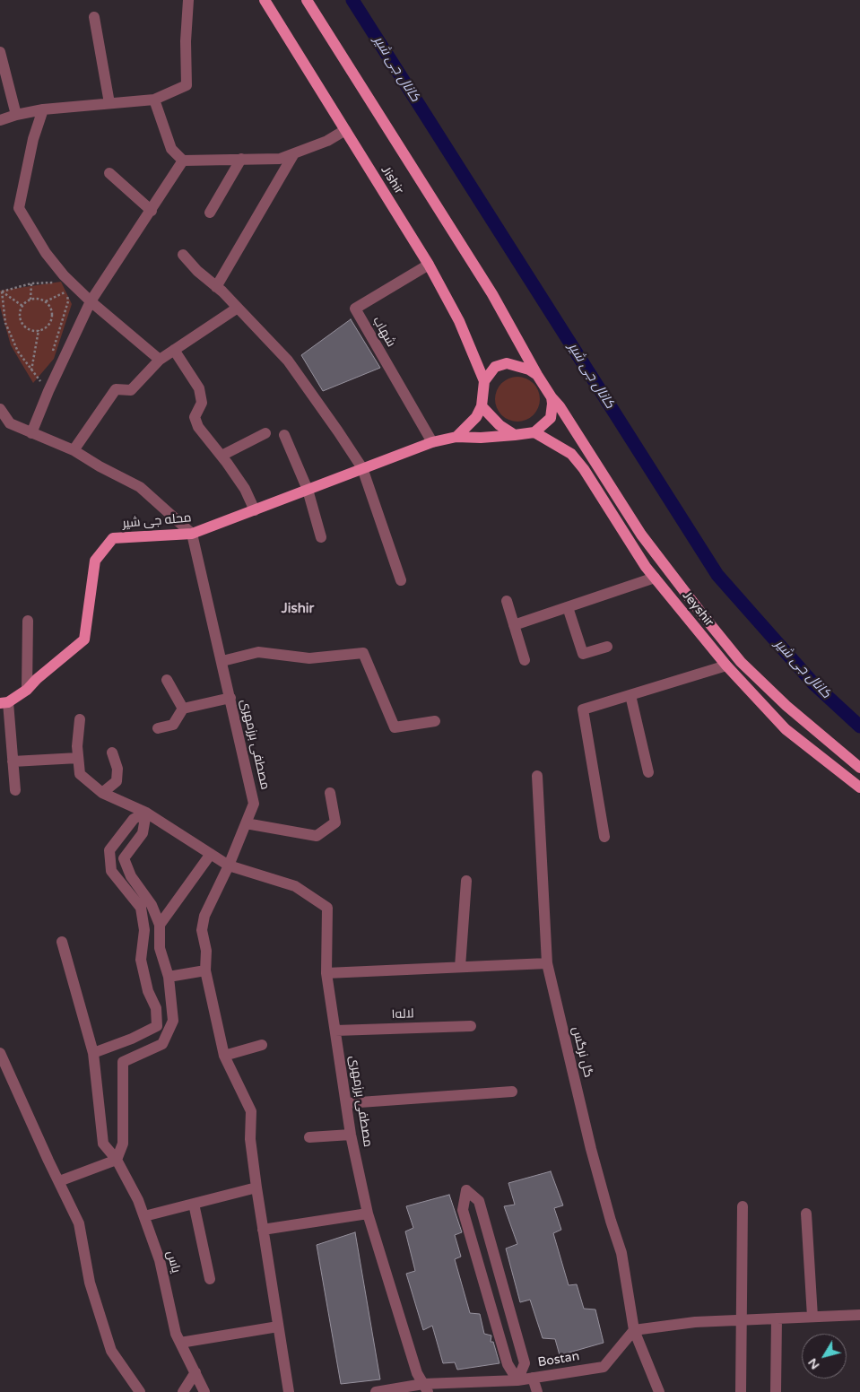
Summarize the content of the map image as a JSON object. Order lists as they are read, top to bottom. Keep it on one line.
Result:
{"streets":{"main road":["Jishir","محله جی شیر","Jeyshir"],"street":["شهاب","مصطفی برزمهری","لاله۱","گل نرگس","یاس","Bostan"]},"crossings":[["Jishir","شهاب"],["Jishir","محله جی شیر"],["Jishir","Jeyshir"],["شهاب","محله جی شیر"],["محله جی شیر","Jeyshir"],["محله جی شیر","مصطفی برزمهری"],["مصطفی برزمهری","لاله۱"],["گل نرگس","Bostan"]],"districts":["Jishir"],"water":["کانال جی شیر"],"north":"bottom left"}
